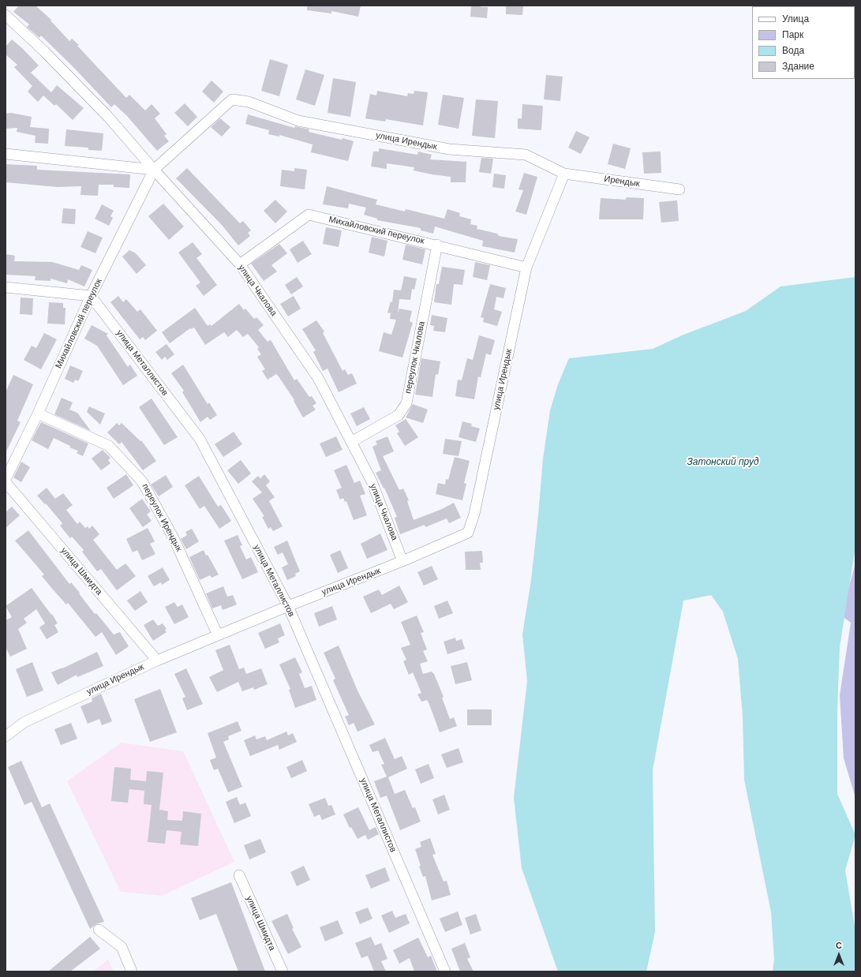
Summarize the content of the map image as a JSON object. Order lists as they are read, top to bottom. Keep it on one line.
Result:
{"streets":{"street":["улица Ирендык","Ирендык","Михайловский переулок","улица Чкалова","переулок Чкалова","улица Металлистов","переулок Ирендык","улица Шмидта"]},"crossings":[["улица Ирендык","Ирендык"],["улица Ирендык","Михайловский переулок"],["улица Ирендык","улица Чкалова"],["улица Ирендык","улица Металлистов"],["улица Ирендык","переулок Ирендык"],["улица Ирендык","улица Шмидта"],["Михайловский переулок","улица Чкалова"],["Михайловский переулок","переулок Чкалова"],["Михайловский переулок","улица Металлистов"],["Михайловский переулок","переулок Ирендык"],["улица Чкалова","переулок Чкалова"]],"water":["Затонский пруд"],"legend":["Улица","Парк","Вода","Здание"],"north":"top"}
